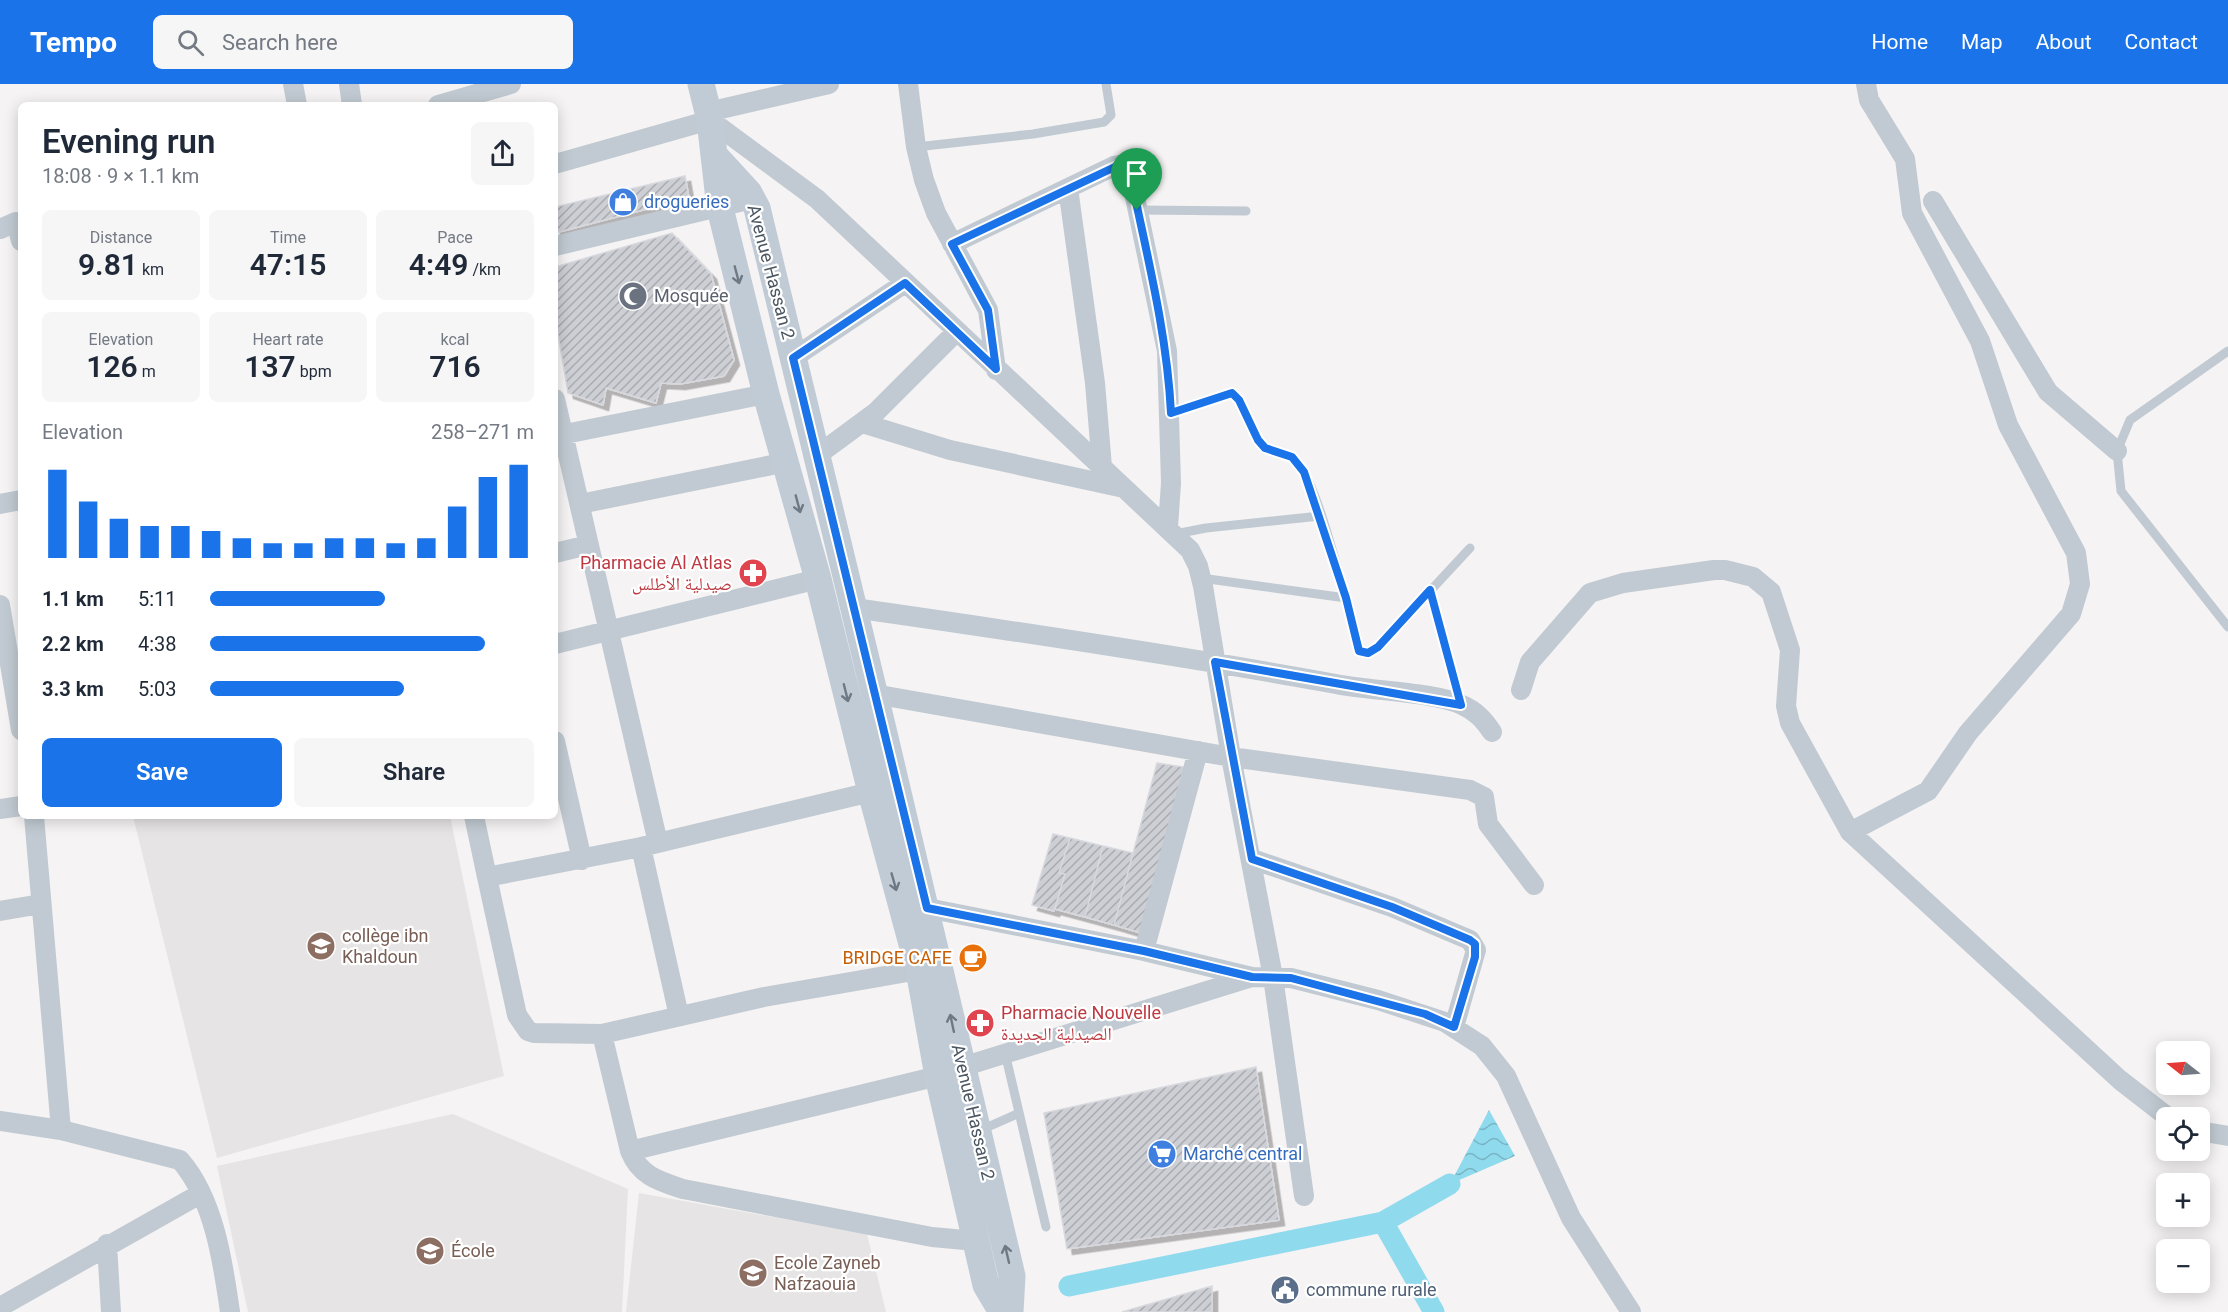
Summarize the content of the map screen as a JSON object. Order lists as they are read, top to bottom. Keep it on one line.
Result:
{"streets":{"main road":["Avenue Hassan 2"]},"places":{"shop":["drogueries"],"mosque":["Mosquée"],"pharmacy":["Pharmacie Al Atlas صيدلية الأطلس","Pharmacie Nouvelle الصيدلية الجديدة"],"school or university":["collège ibn Khaldoun","École","Ecole Zayneb Nafzaouia"],"cafe":["BRIDGE CAFE"],"supermarket":["Marché central"],"public building":["commune rurale"]},"north":"left","page":{"header":"Tempo","search":"Search here","nav":["Home","Map","About","Contact"],"heading":["Evening run","18:08 · 9 × 1.1 km"],"stats":[["Distance","9.81 km"],["Time","47:15"],["Pace","4:49 /km"],["Elevation","126 m"],["Heart rate","137 bpm"],["kcal","716"]],"chart":["Elevation","258–271 m"],"list":[{"name":"1.1 km","note":"5:11"},{"name":"2.2 km","note":"4:38"},{"name":"3.3 km","note":"5:03"}],"buttons":["Save","Share"],"map_buttons":["+","−"]}}
